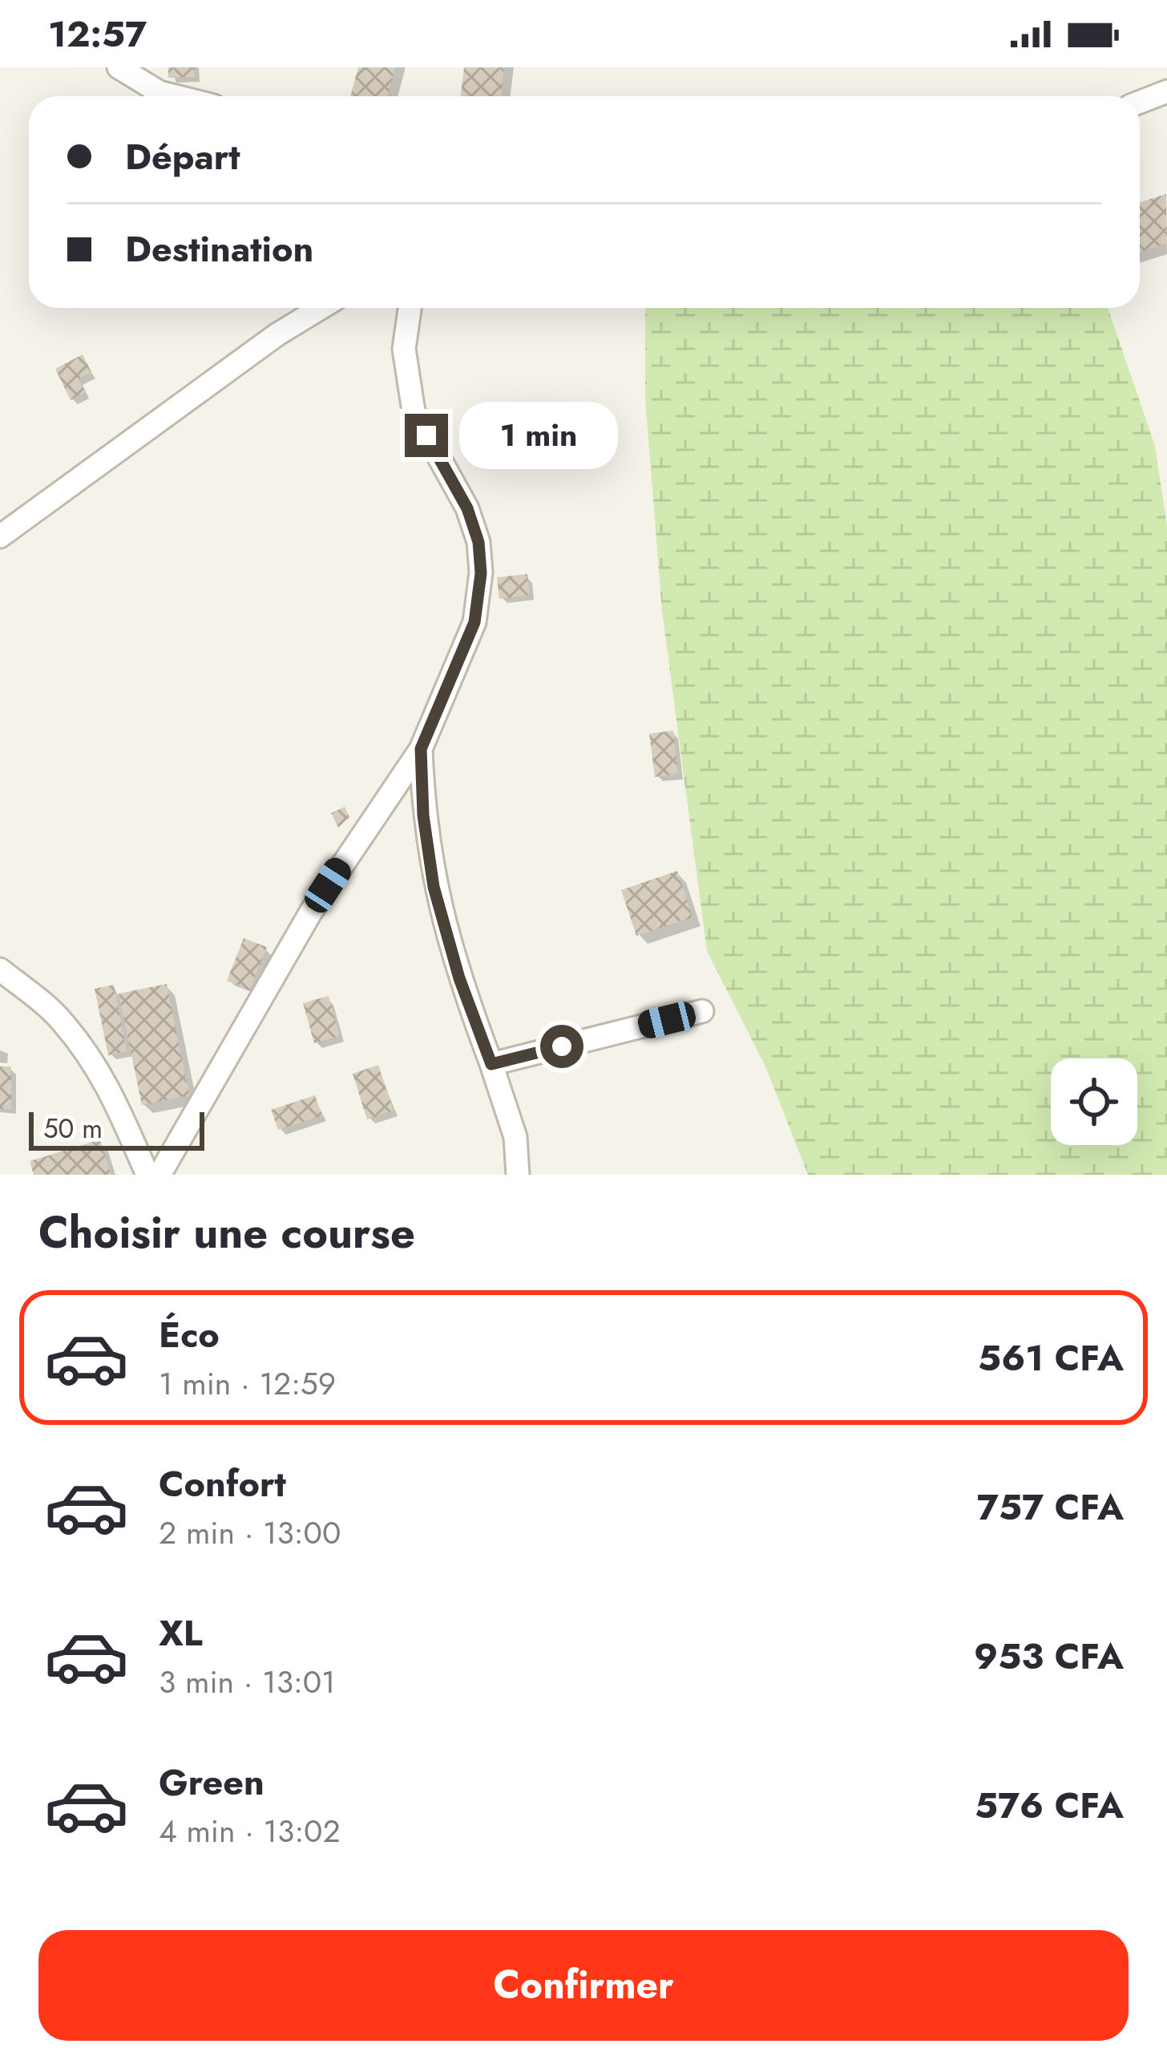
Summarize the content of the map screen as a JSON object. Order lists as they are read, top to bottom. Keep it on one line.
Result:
{"scale_bar":"50 m","page":{"status":"12:57","banner":["Départ","Destination"],"bubble":"1 min","scale":"50 m","heading":"Choisir une course","list":[{"name":"Éco","note":"1 min · 12:59","value":"561 CFA"},{"name":"Confort","note":"2 min · 13:00","value":"757 CFA"},{"name":"XL","note":"3 min · 13:01","value":"953 CFA"},{"name":"Green","note":"4 min · 13:02","value":"576 CFA"}],"buttons":"Confirmer"}}
